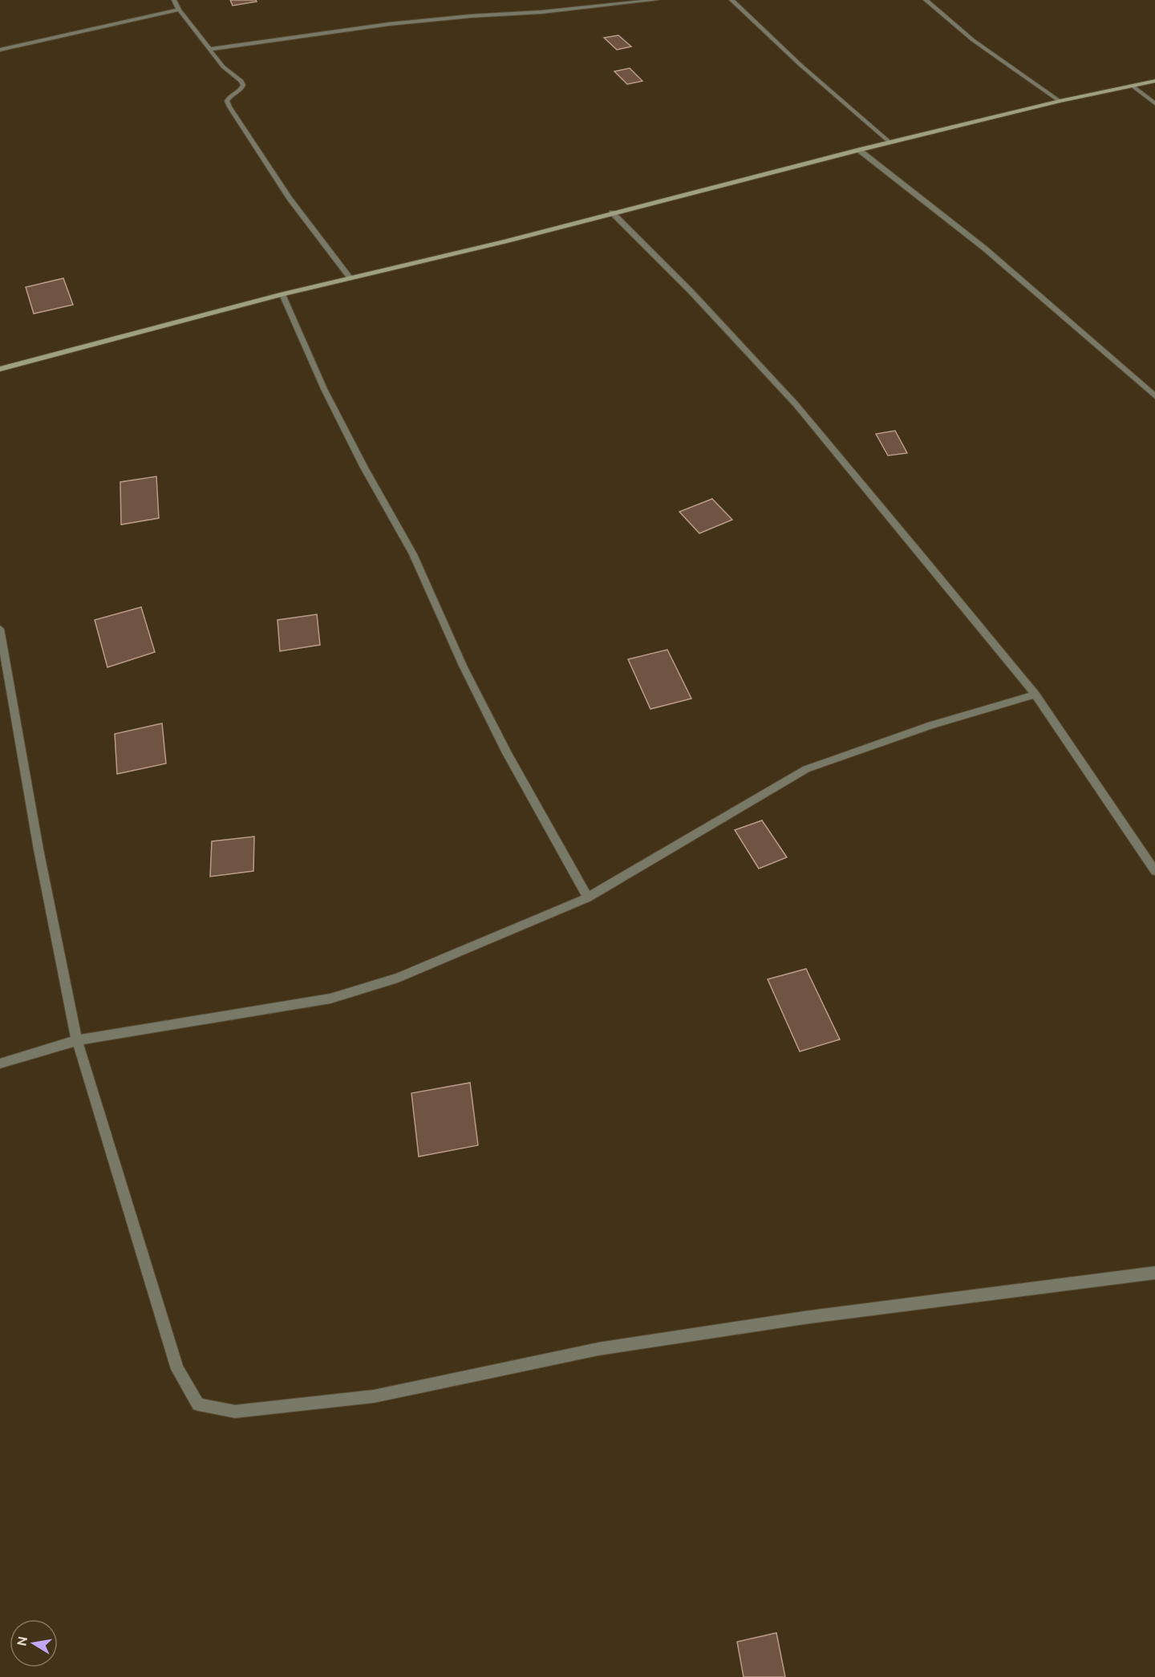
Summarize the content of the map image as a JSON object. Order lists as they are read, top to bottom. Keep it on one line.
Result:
{"north":"left"}
